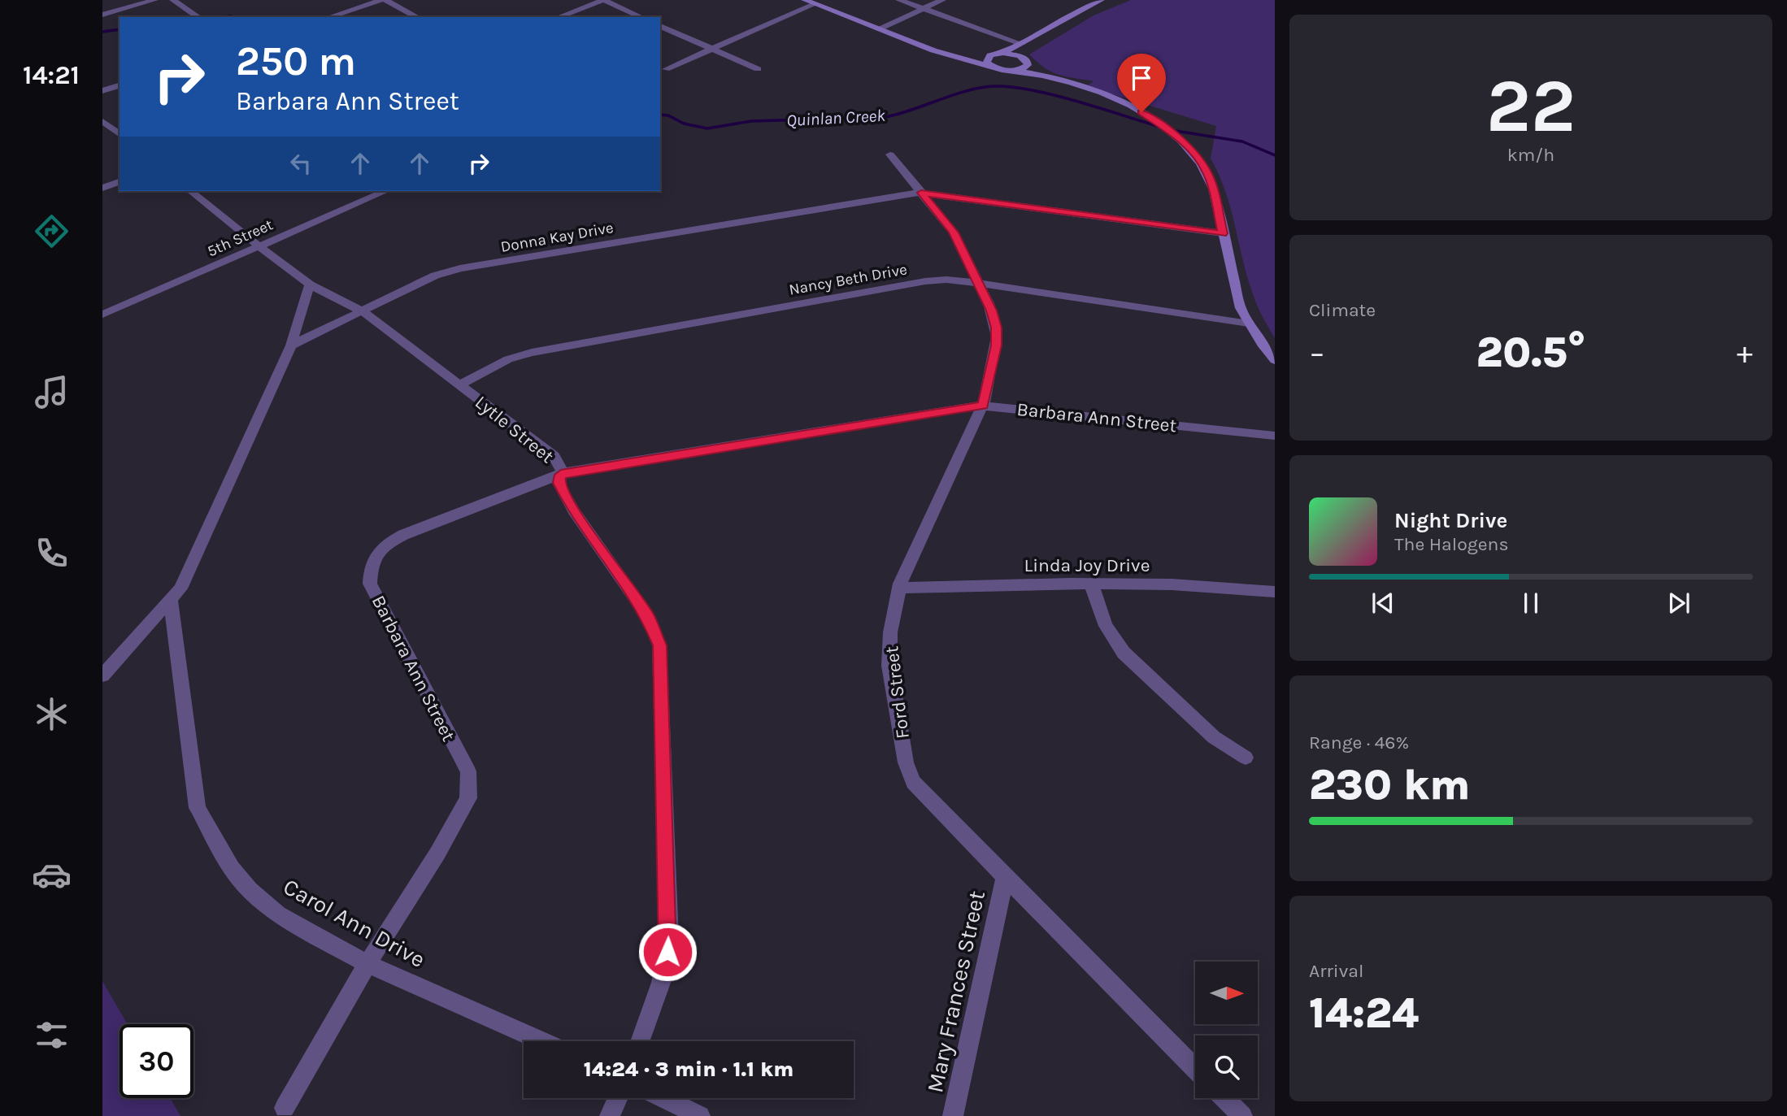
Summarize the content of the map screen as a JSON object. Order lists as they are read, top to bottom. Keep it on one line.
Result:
{"streets":{"street":["Donna Kay Drive","5th Street","Nancy Beth Drive","Barbara Ann Street","Lytle Street","Linda Joy Drive","Ford Street","Carol Ann Drive","Mary Frances Street"]},"crossings":[["Donna Kay Drive","Lytle Street"],["Donna Kay Drive","Ford Street"],["5th Street","Lytle Street"],["Nancy Beth Drive","Lytle Street"],["Nancy Beth Drive","Ford Street"],["Barbara Ann Street","Lytle Street"],["Barbara Ann Street","Ford Street"],["Barbara Ann Street","Carol Ann Drive"],["Linda Joy Drive","Ford Street"],["Ford Street","Mary Frances Street"]],"water":["Quinlan Creek"],"north":"right","page":{"tabs":"14:21","tile":[["22","km/h"],"Climate",["Range · 46%","230 km"],["Arrival","14:24"]],"turn":["250 m","Barbara Ann Street"],"heat":["−","20.5°","+"],"song":["Night Drive","The Halogens"],"limit":"30","trip":"14:24 · 3 min · 1.1 km"}}
